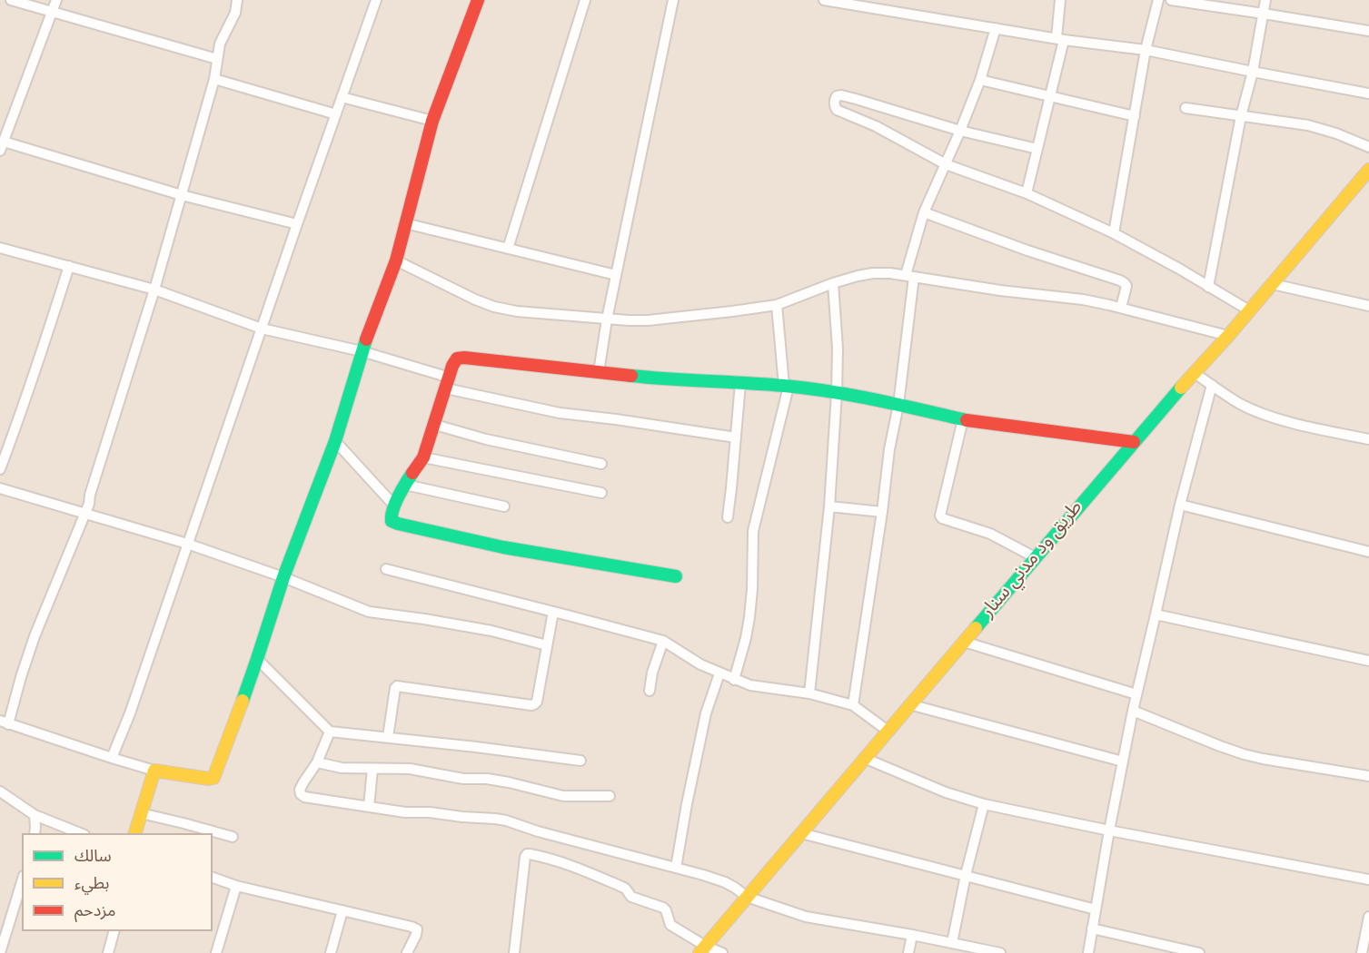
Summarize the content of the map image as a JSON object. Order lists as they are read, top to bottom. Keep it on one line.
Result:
{"streets":{"main road":["طريق ود مدني سنار"]},"legend":["سالك","بطيء","مزدحم"]}
